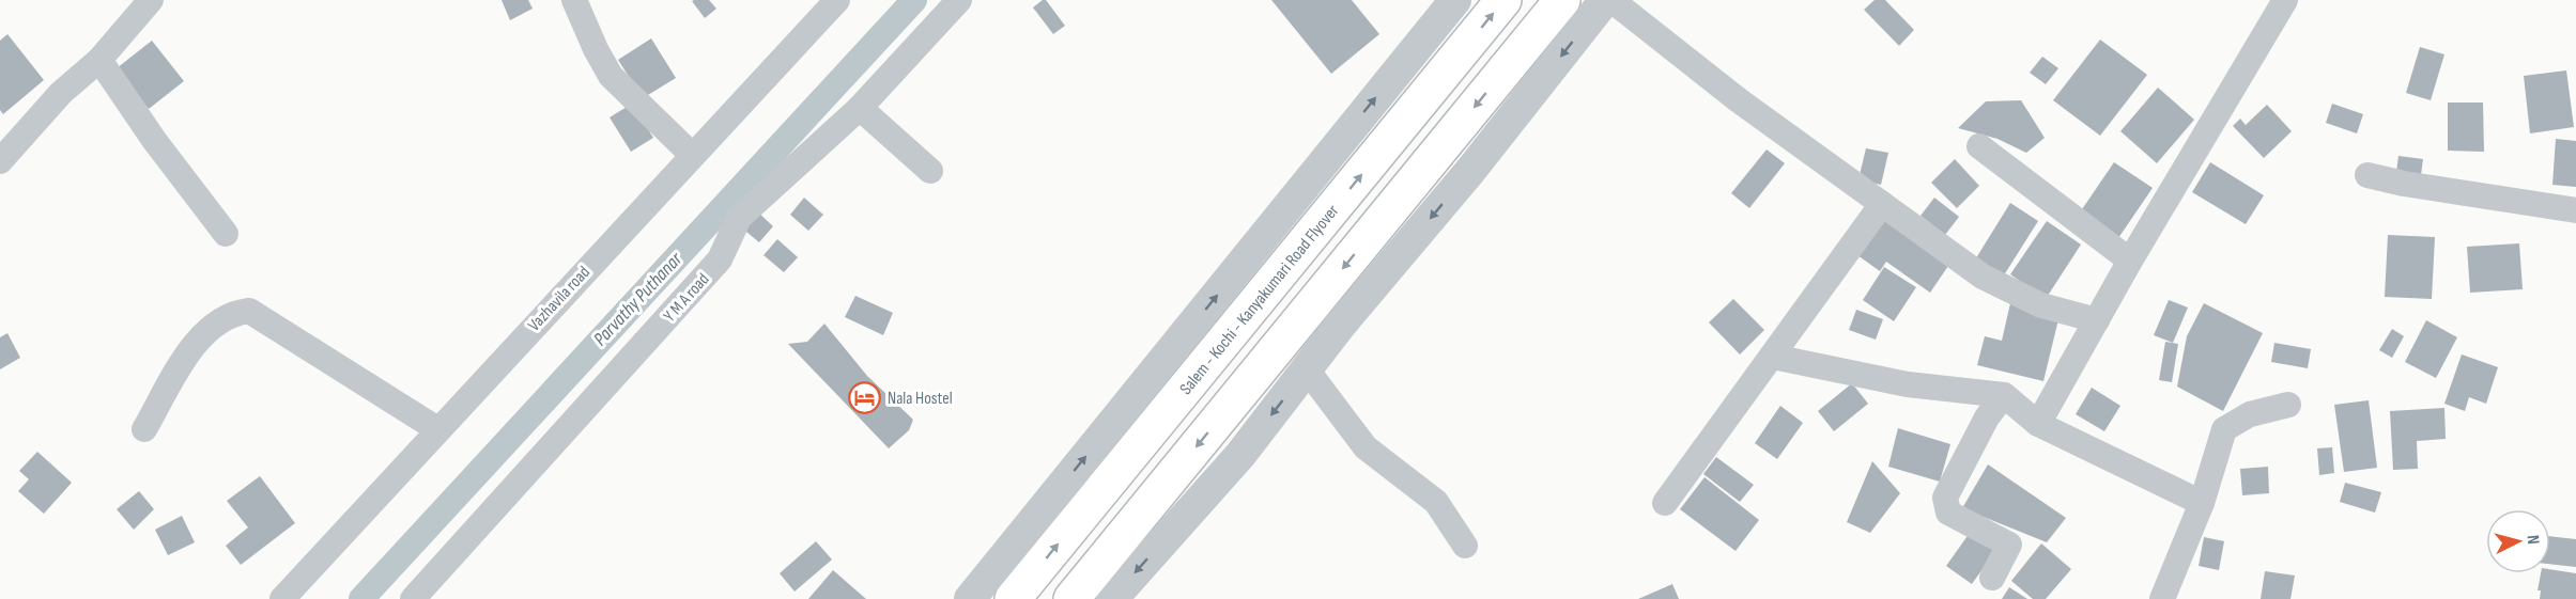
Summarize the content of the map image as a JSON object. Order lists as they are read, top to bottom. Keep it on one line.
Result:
{"streets":{"highway":["Salem - Kochi - Kanyakumari Road Flyover"],"street":["Y M A road","Vazhavila road"]},"water":["Parvathy Puthanar"],"places":{"hotel":["Nala Hostel"]},"north":"right"}
